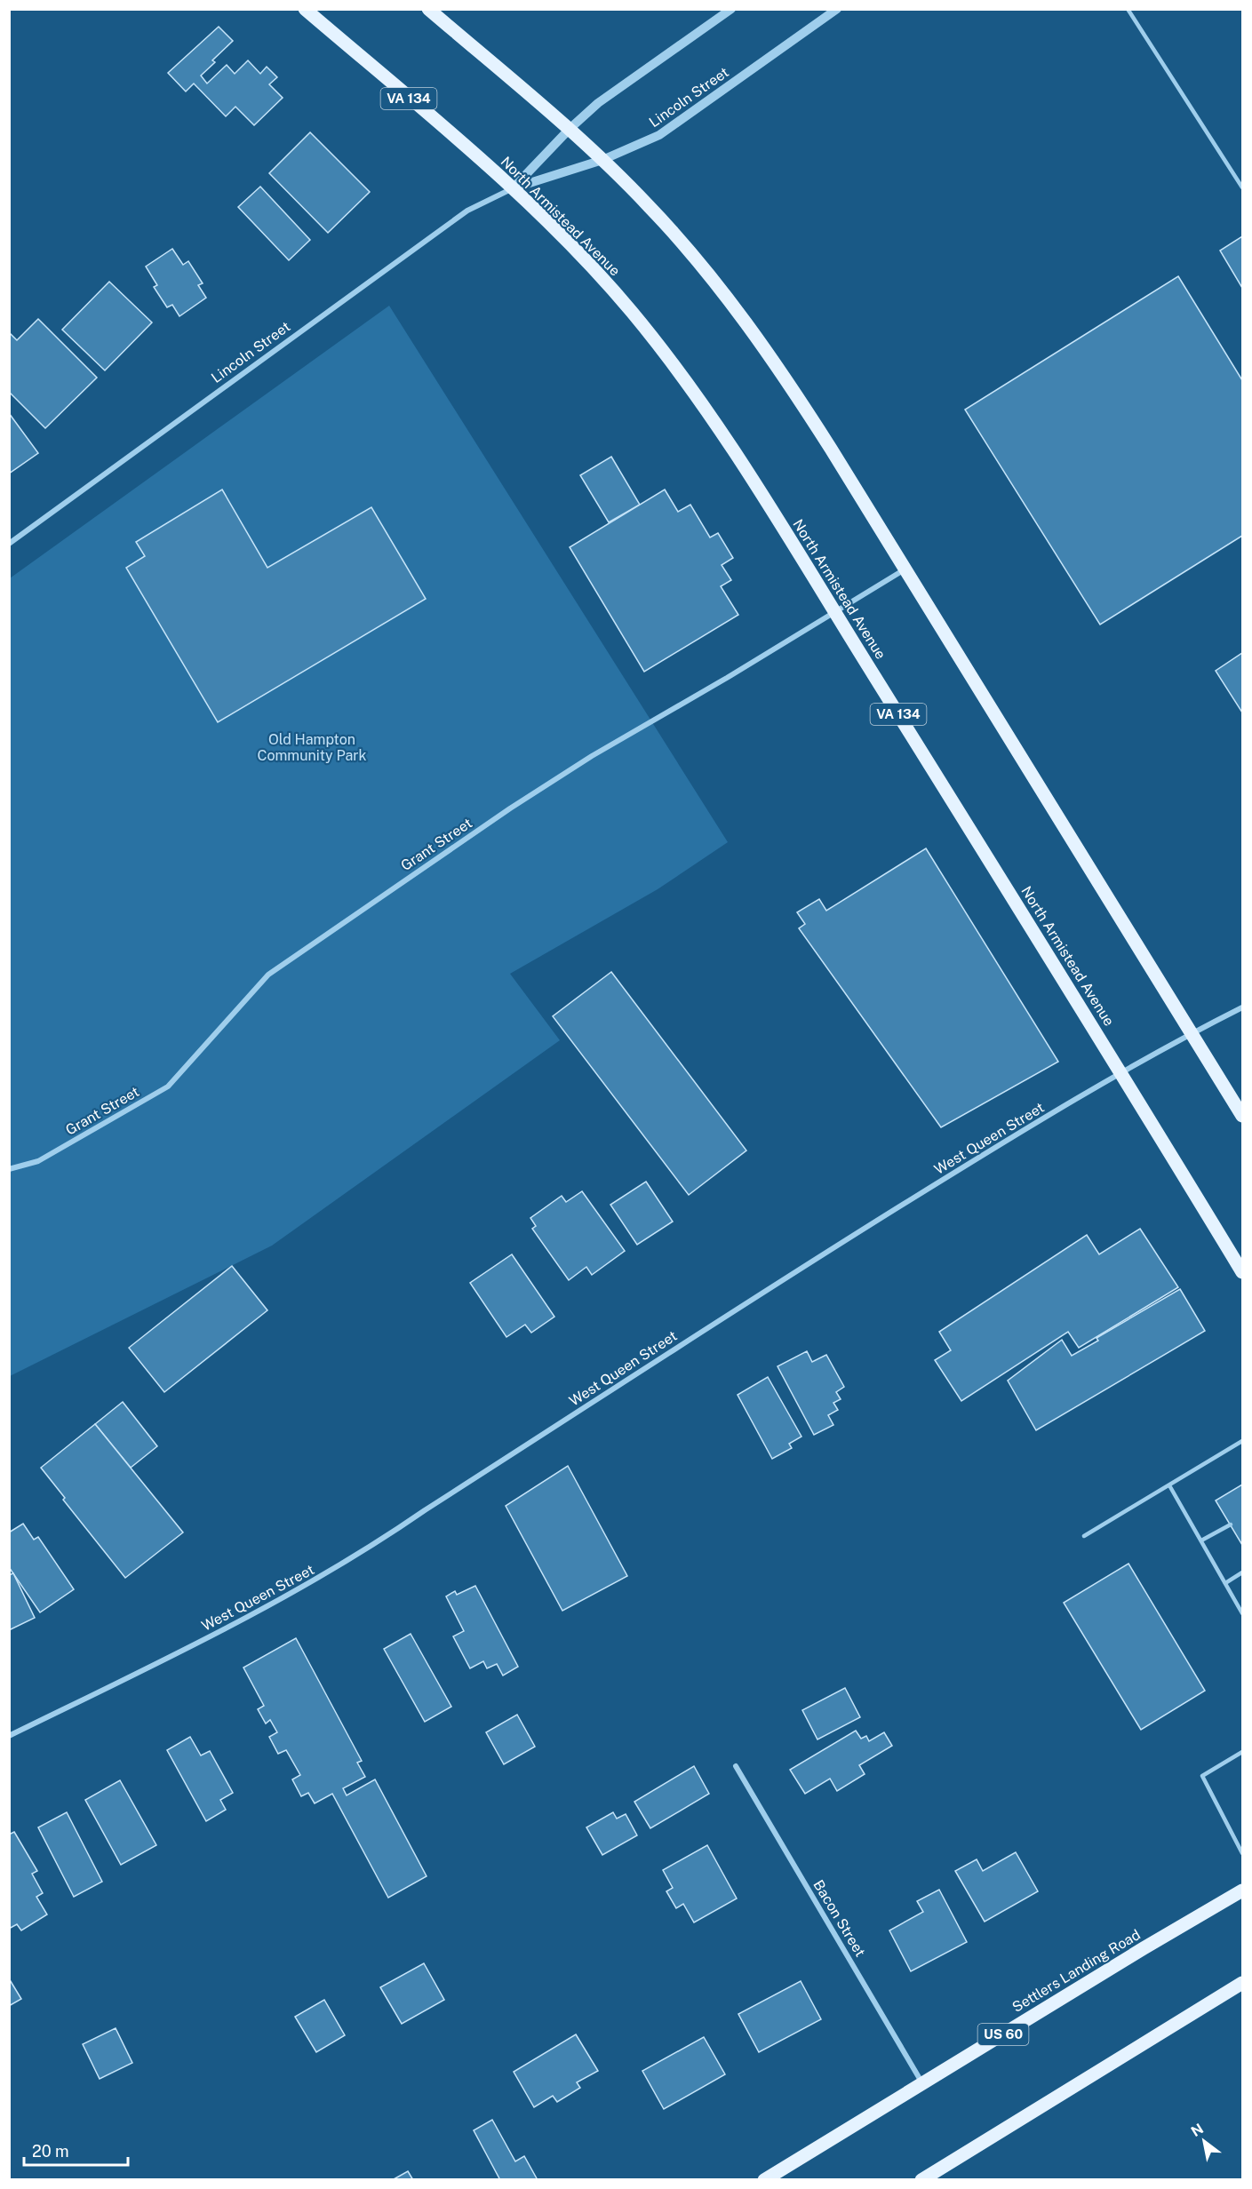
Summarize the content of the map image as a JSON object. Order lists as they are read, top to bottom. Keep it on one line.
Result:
{"streets":{"main road":["VA 134","North Armistead Avenue","Settlers Landing Road","US 60"],"street":["Lincoln Street","Grant Street","West Queen Street","Bacon Street"]},"crossings":[["Lincoln Street","North Armistead Avenue"],["North Armistead Avenue","Grant Street"],["North Armistead Avenue","West Queen Street"],["Bacon Street","Settlers Landing Road"]],"parks":["Old Hampton Community Park"],"scale_bar":"20 m","north":"top left"}
